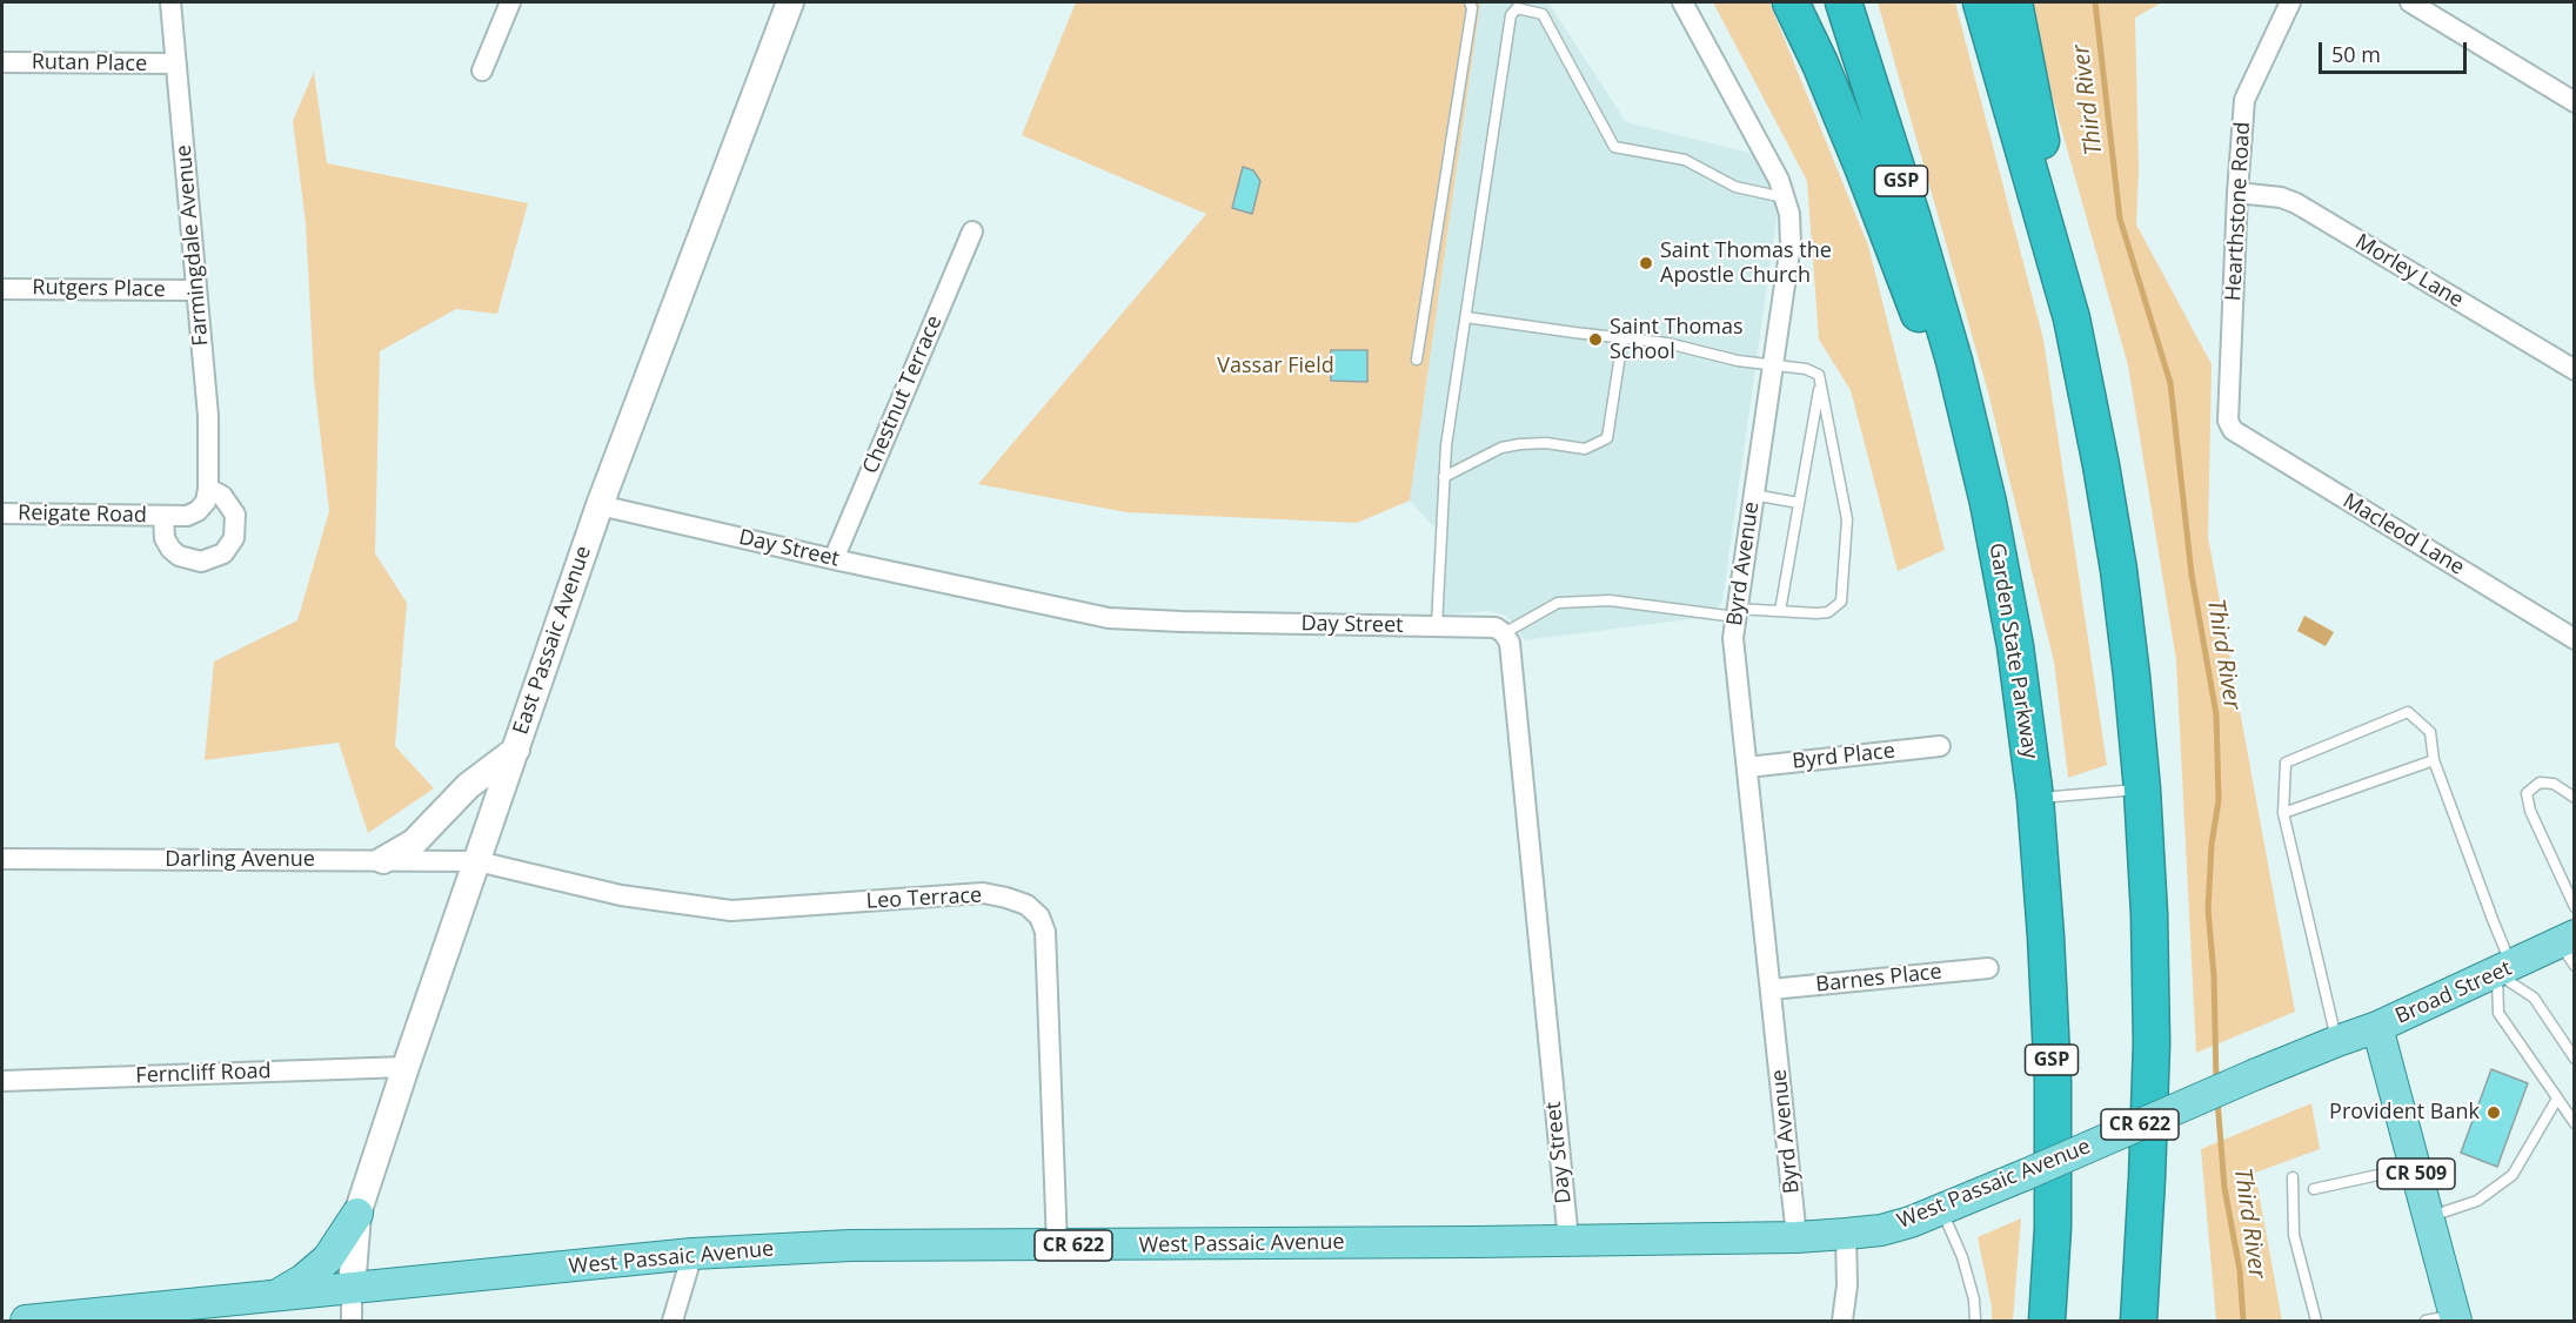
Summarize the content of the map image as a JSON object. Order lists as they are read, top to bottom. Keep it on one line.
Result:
{"streets":{"highway":["GSP","Garden State Parkway"],"main road":["East Passaic Avenue","Broad Street","CR 622","CR 509","West Passaic Avenue"],"street":["Rutan Place","Hearthstone Road","Farmingdale Avenue","Morley Lane","Rutgers Place","Chestnut Terrace","Reigate Road","Macleod Lane","Day Street","Byrd Avenue","Byrd Place","Darling Avenue","Leo Terrace","Barnes Place","Ferncliff Road"]},"crossings":[["Rutan Place","Farmingdale Avenue"],["Hearthstone Road","Morley Lane"],["Hearthstone Road","Macleod Lane"],["Farmingdale Avenue","Rutgers Place"],["Farmingdale Avenue","Reigate Road"],["Chestnut Terrace","Day Street"],["Day Street","East Passaic Avenue"],["Day Street","West Passaic Avenue"],["Byrd Avenue","Byrd Place"],["Byrd Avenue","Barnes Place"],["Byrd Avenue","West Passaic Avenue"],["East Passaic Avenue","Darling Avenue"],["East Passaic Avenue","Leo Terrace"],["East Passaic Avenue","Ferncliff Road"],["East Passaic Avenue","West Passaic Avenue"],["Darling Avenue","Leo Terrace"],["Leo Terrace","West Passaic Avenue"],["Broad Street","West Passaic Avenue"]],"water":["Third River"],"parks":["Vassar Field"],"places":["Saint Thomas the Apostle Church","Saint Thomas School","Provident Bank"],"scale_bar":"50 m"}
